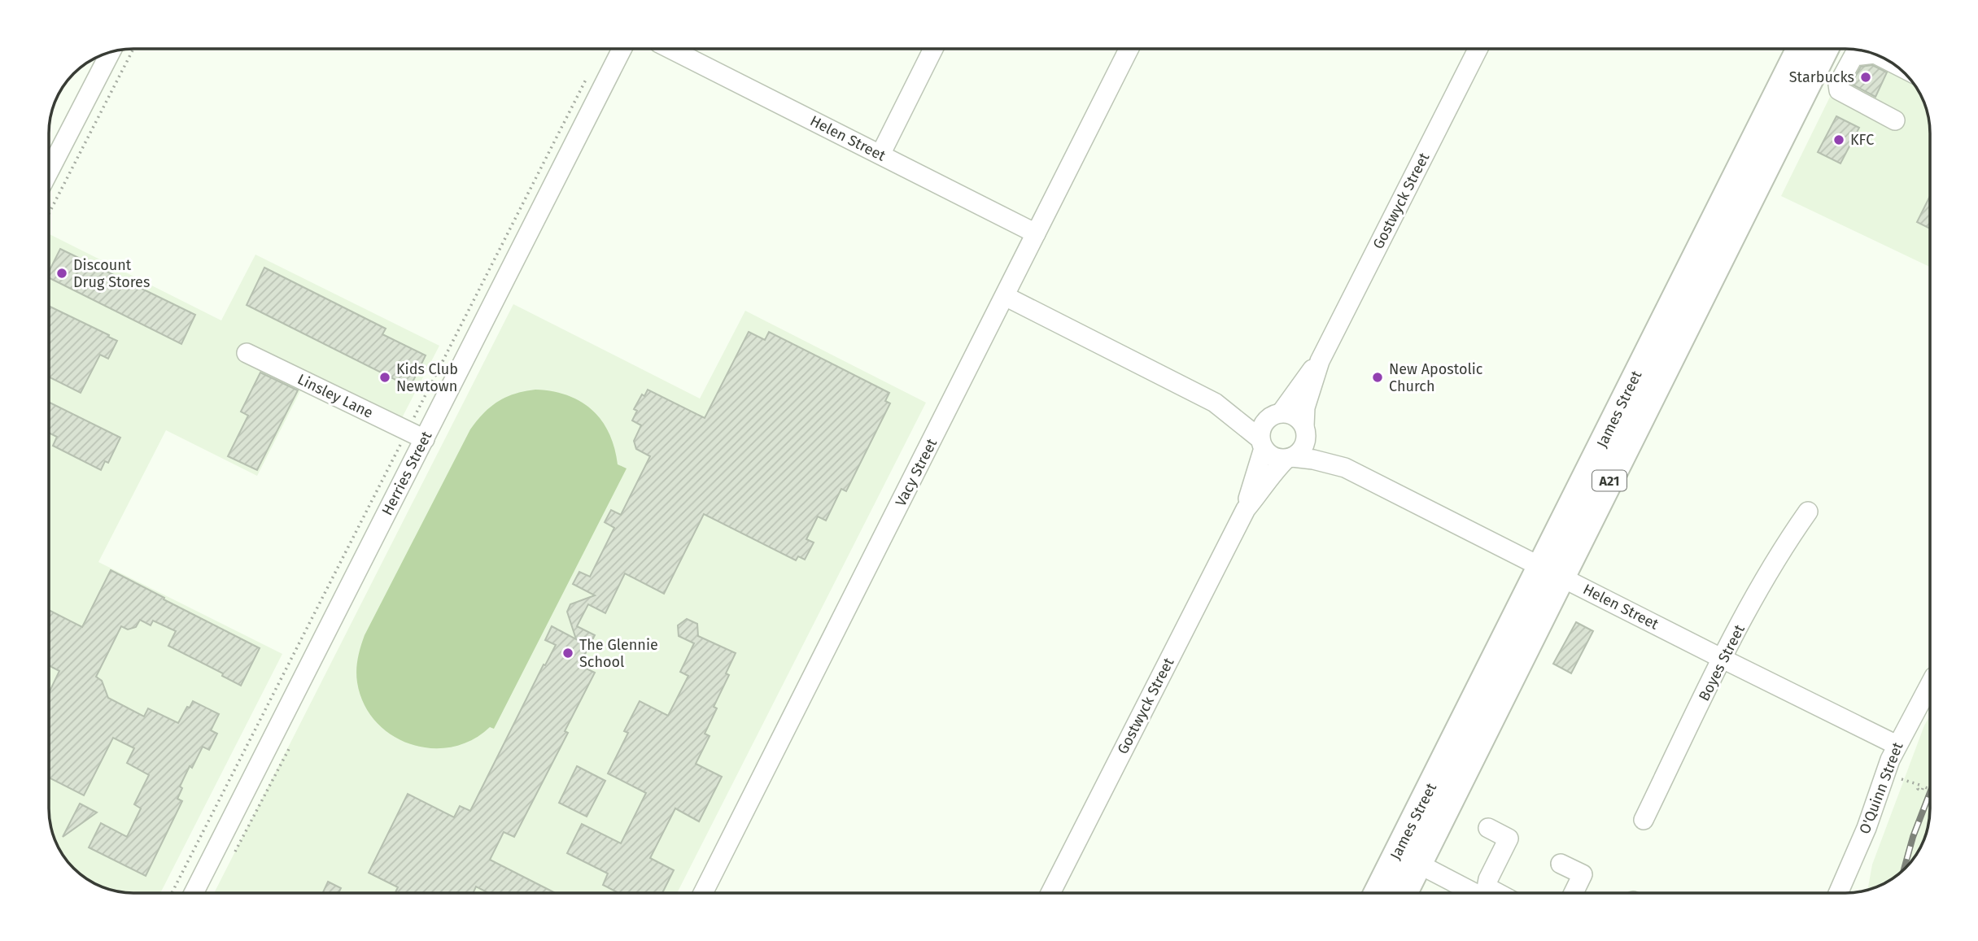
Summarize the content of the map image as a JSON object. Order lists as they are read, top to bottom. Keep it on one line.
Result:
{"streets":{"highway":["James Street","A21"],"street":["Helen Street","Gostwyck Street","Linsley Lane","Vacy Street","Herries Street","Boyes Street","O'Quinn Street"]},"crossings":[["Helen Street","Gostwyck Street"],["Helen Street","James Street"],["Helen Street","Vacy Street"],["Helen Street","Boyes Street"],["Helen Street","O'Quinn Street"],["Linsley Lane","Herries Street"]],"places":["Starbucks","KFC","Discount Drug Stores","Kids Club Newtown","New Apostolic Church","The Glennie School"]}
